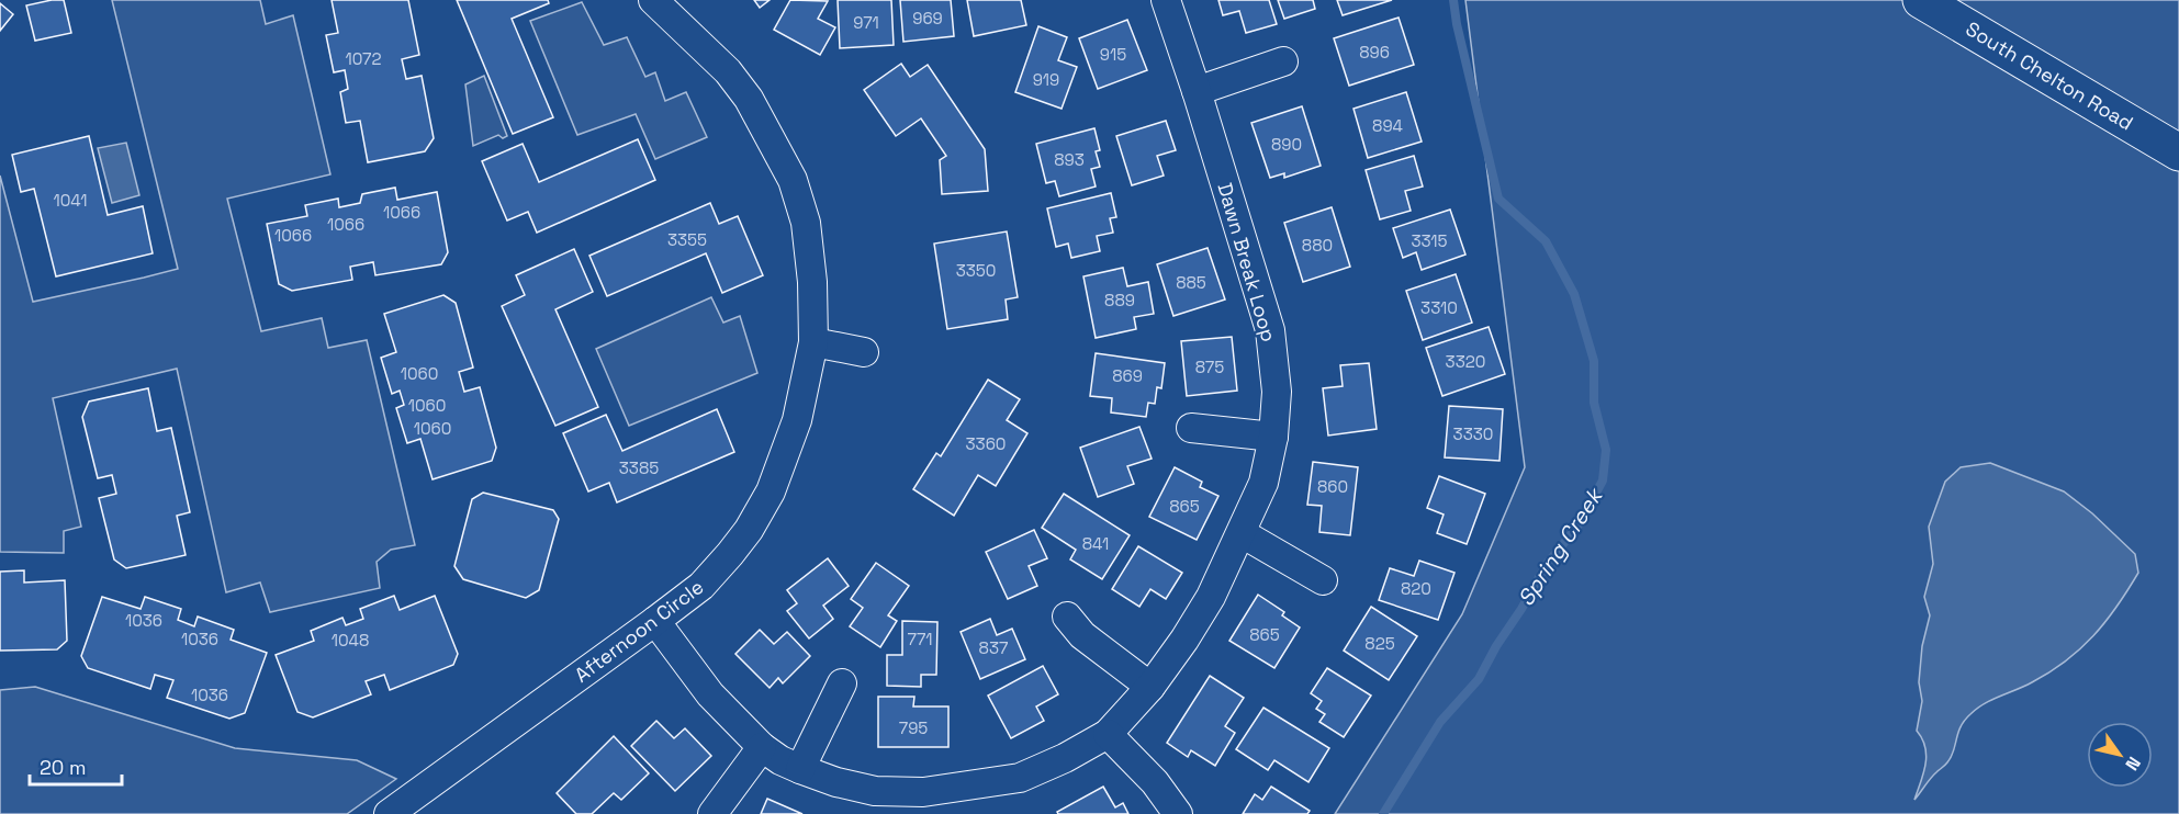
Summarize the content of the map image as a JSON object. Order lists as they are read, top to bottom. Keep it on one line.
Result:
{"streets":{"main road":["South Chelton Road"],"street":["Dawn Break Loop","Afternoon Circle"]},"crossings":[["Dawn Break Loop","Afternoon Circle"]],"water":["Spring Creek"],"house_numbers":["969","971","896","915","1072","919","894","890","893","1041","1066","1066","1066","3355","3315","880","3350","885","889","3310","3320","875","1060","869","1060","1060","3330","3360","3385","860","865","841","820","1036","865","1036","771","1048","825","837","1036","795"],"scale_bar":"20 m","north":"bottom right"}
